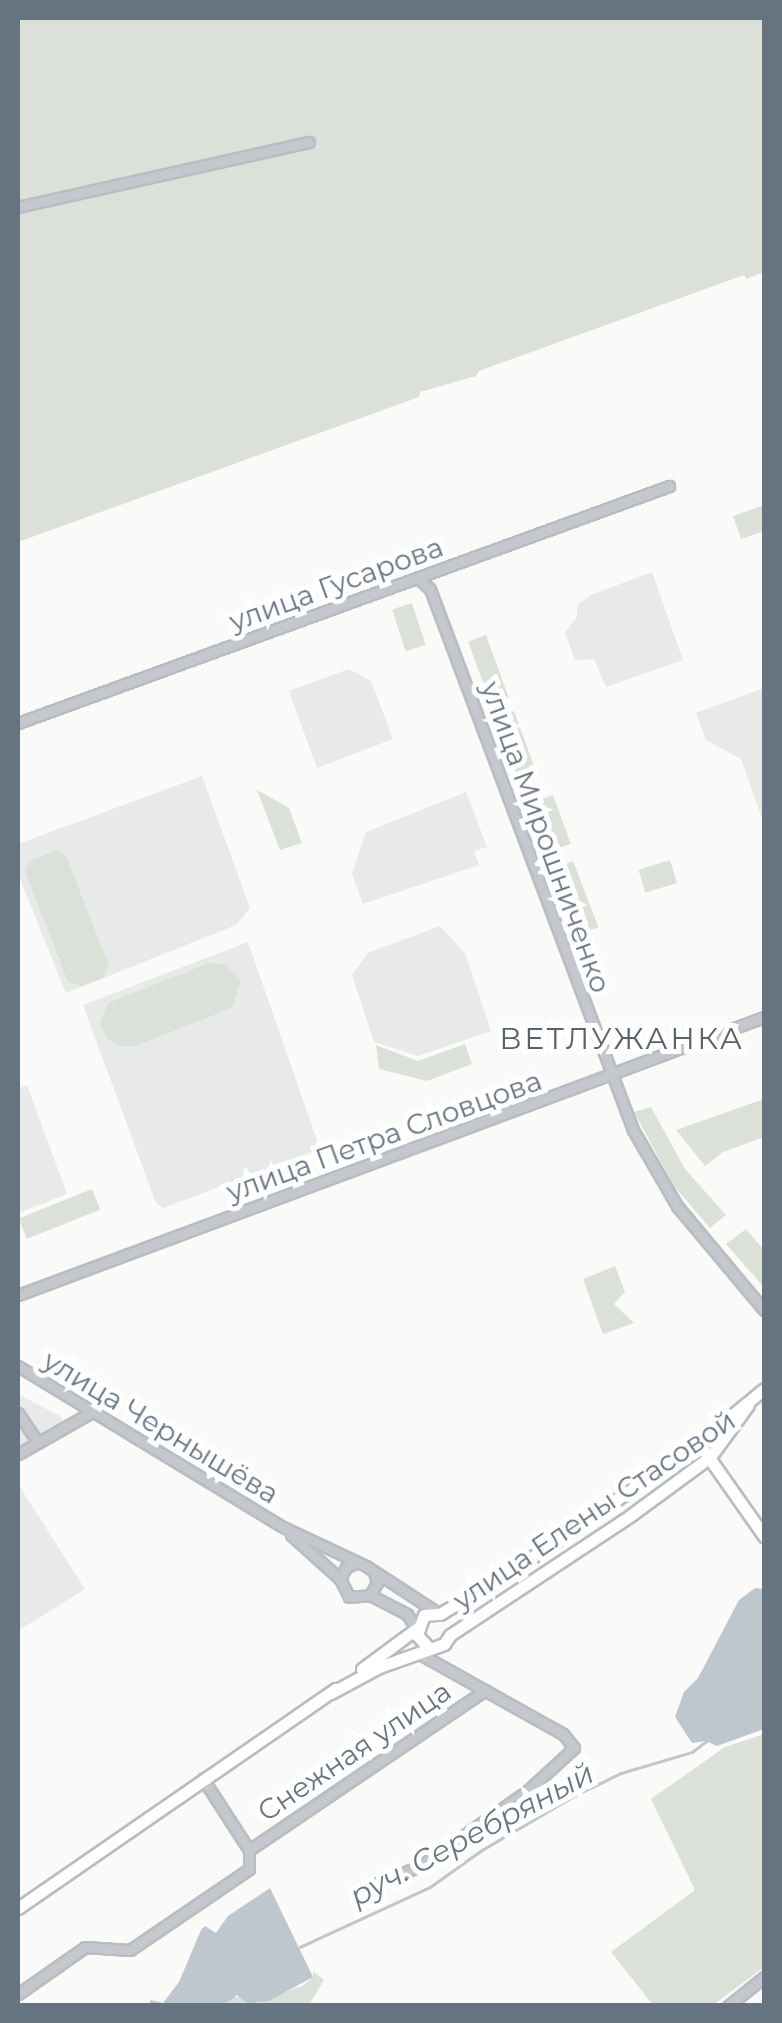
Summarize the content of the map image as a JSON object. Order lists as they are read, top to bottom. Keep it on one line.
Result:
{"streets":{"main road":["улица Елены Стасовой"],"street":["улица Гусарова","улица Мирошниченко","улица Петра Словцова","улица Чернышёва","Снежная улица"]},"crossings":[["улица Гусарова","улица Мирошниченко"],["улица Мирошниченко","улица Петра Словцова"],["улица Чернышёва","улица Елены Стасовой"],["улица Чернышёва","Снежная улица"],["улица Елены Стасовой","Снежная улица"]],"districts":["ВЕТЛУЖАНКА"],"water":["руч. Серебряный"]}
